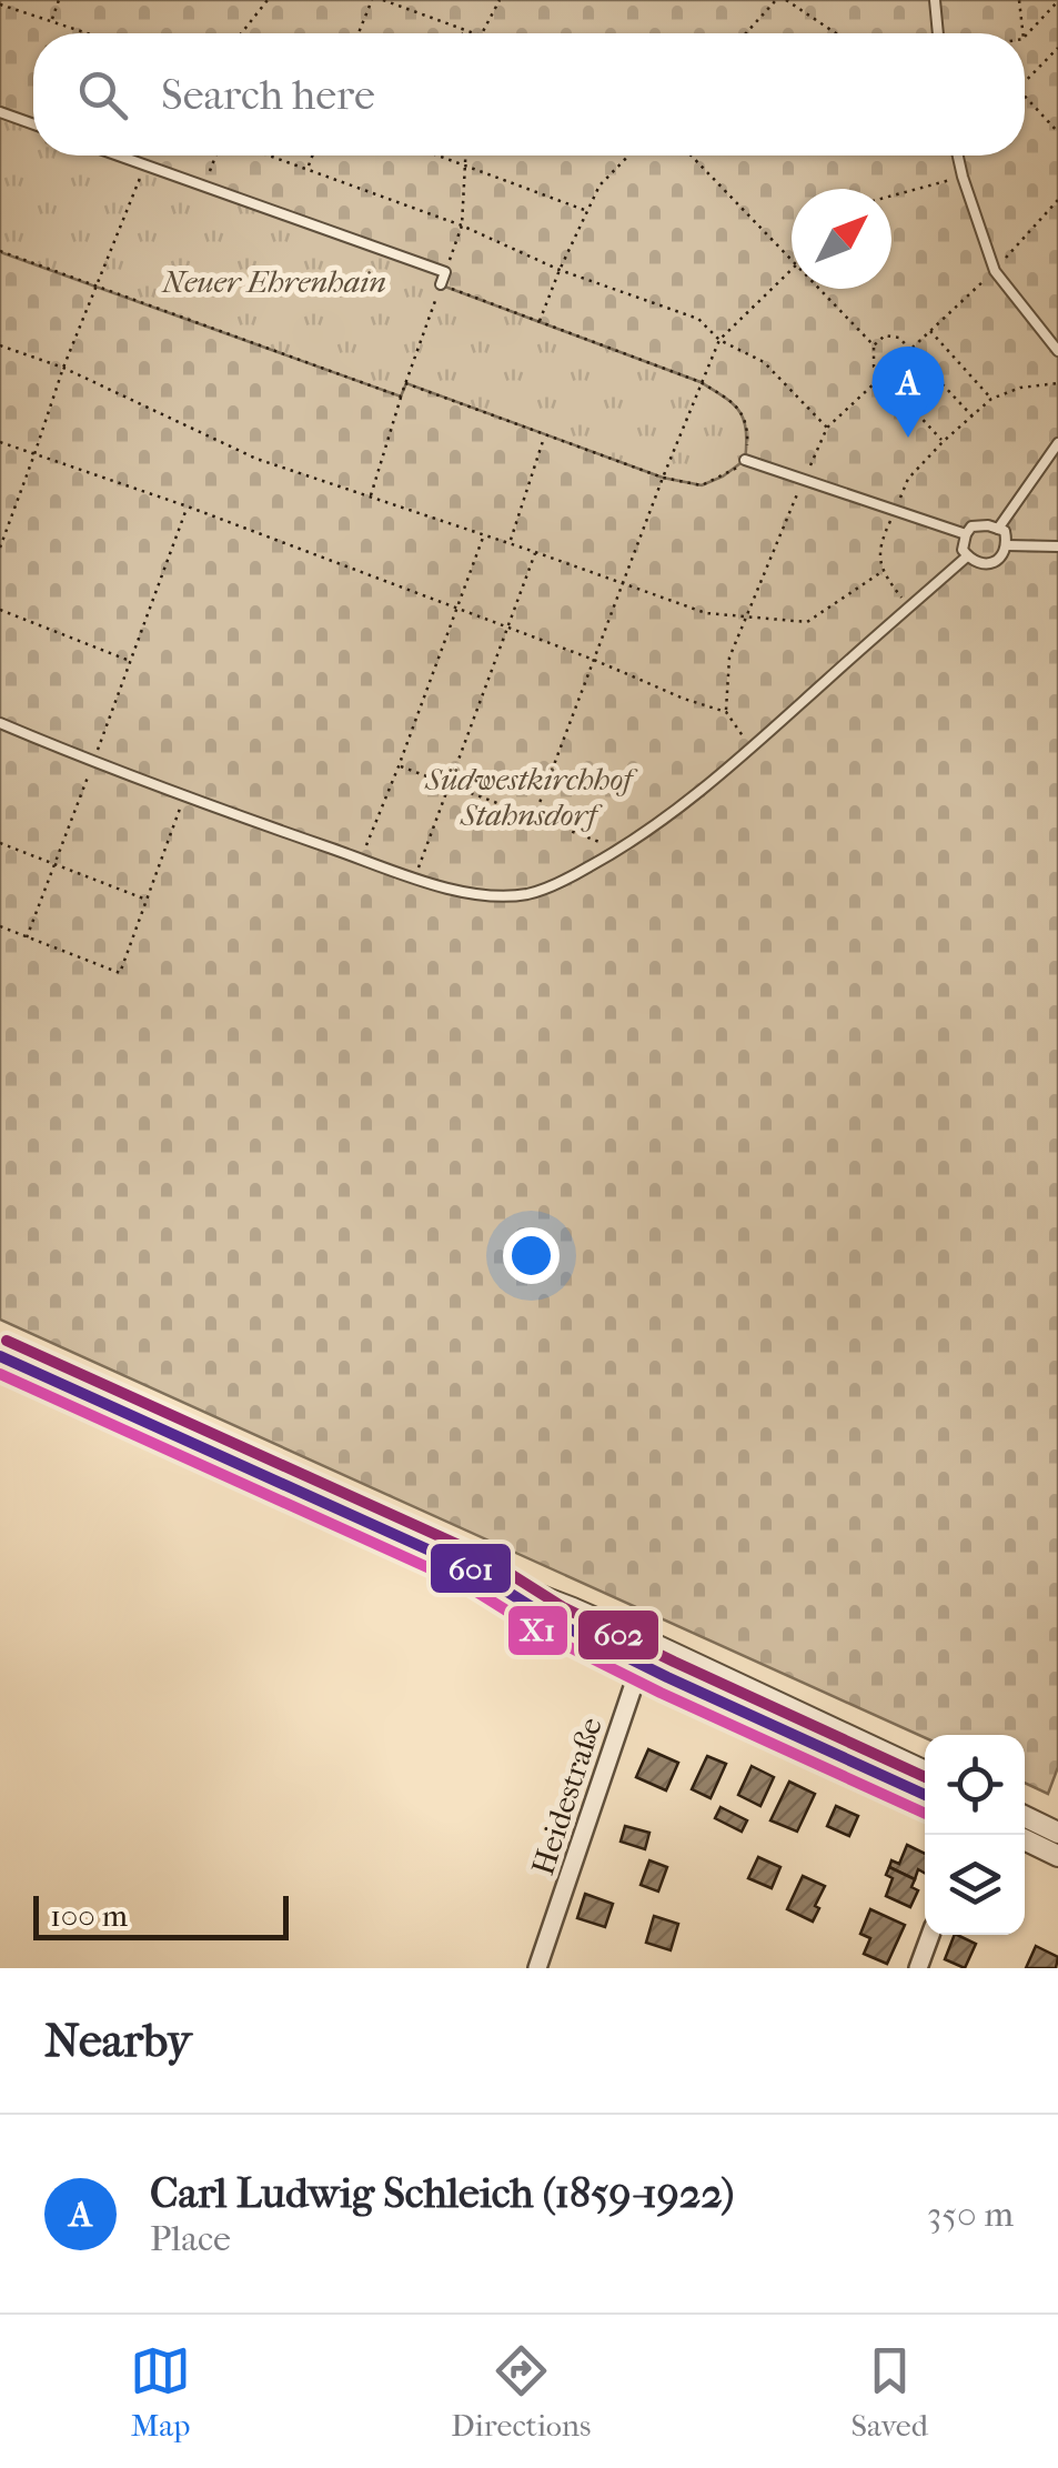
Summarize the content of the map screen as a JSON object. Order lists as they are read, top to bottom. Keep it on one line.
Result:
{"streets":{"street":["Heidestraße"]},"parks":["Neuer Ehrenhain","Südwestkirchhof Stahnsdorf"],"lines":["transit line 602","transit line 601","transit line X1"],"scale_bar":"100 m","north":"top right","page":{"search":"Search here","pins":"A","scale":"100 m","heading":"Nearby","list":[{"mark":"A","name":"Carl Ludwig Schleich (1859-1922)","note":"Place","value":"350 m"}],"nav":["Map","Directions","Saved"]}}
